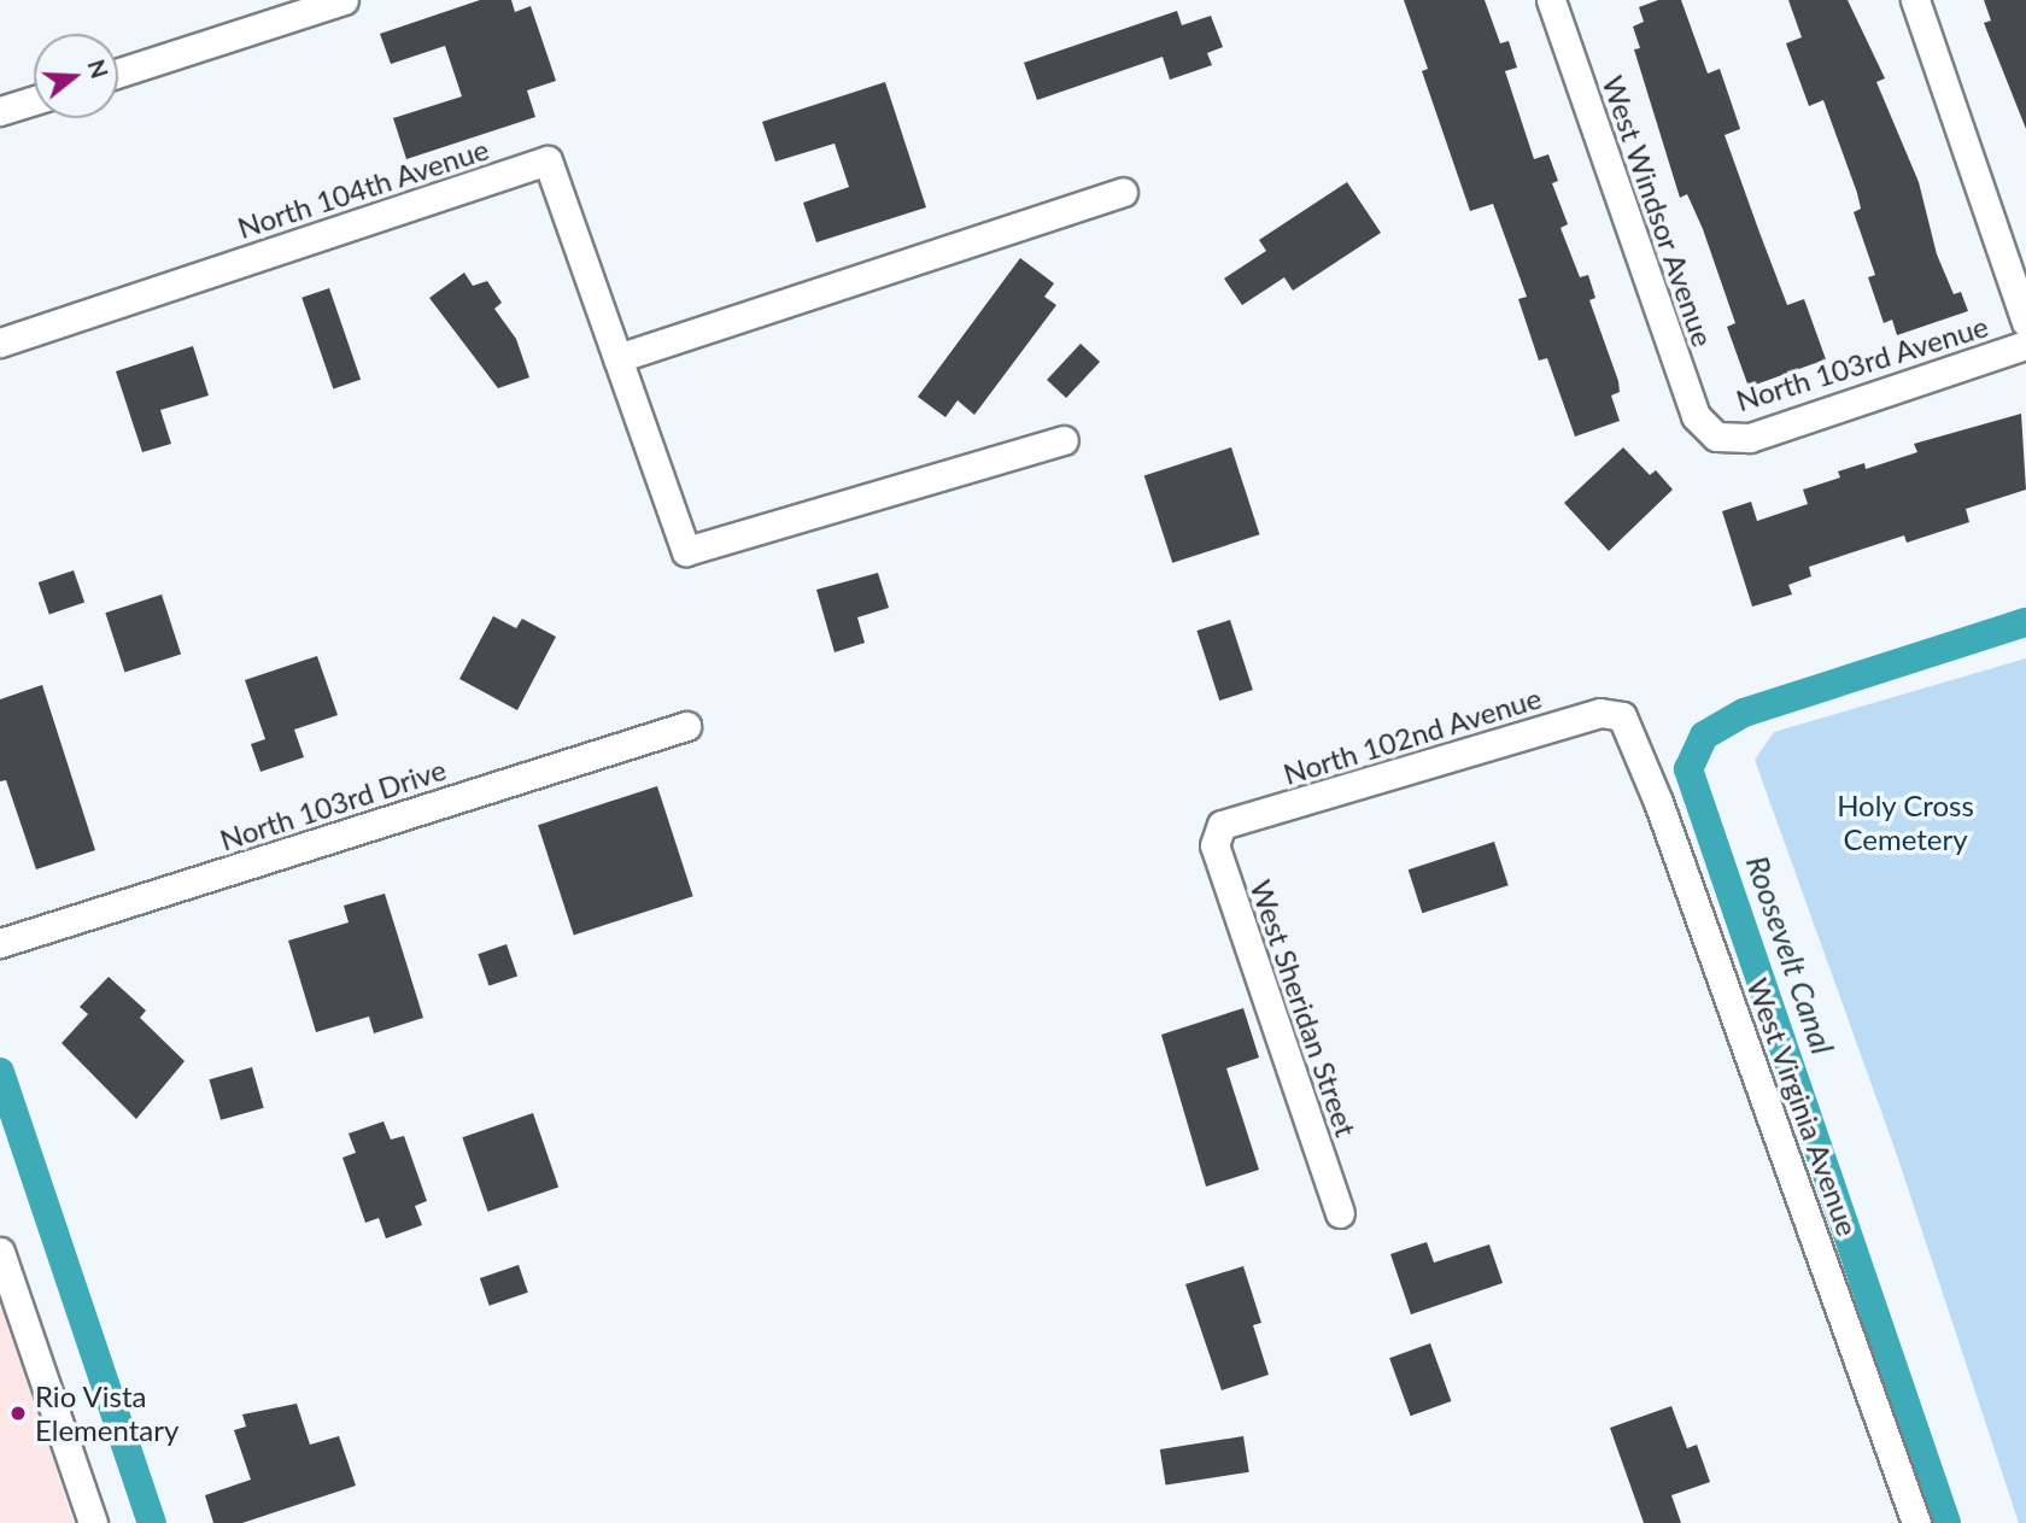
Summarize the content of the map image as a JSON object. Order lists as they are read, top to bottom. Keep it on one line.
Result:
{"streets":{"street":["North 104th Avenue","West Windsor Avenue","North 103rd Avenue","North 102nd Avenue","North 103rd Drive","West Sheridan Street","West Virginia Avenue"]},"crossings":[["West Windsor Avenue","North 103rd Avenue"],["North 102nd Avenue","West Sheridan Street"],["North 102nd Avenue","West Virginia Avenue"]],"water":["Roosevelt Canal"],"parks":["Holy Cross Cemetery"],"places":["Rio Vista Elementary"],"north":"right"}
